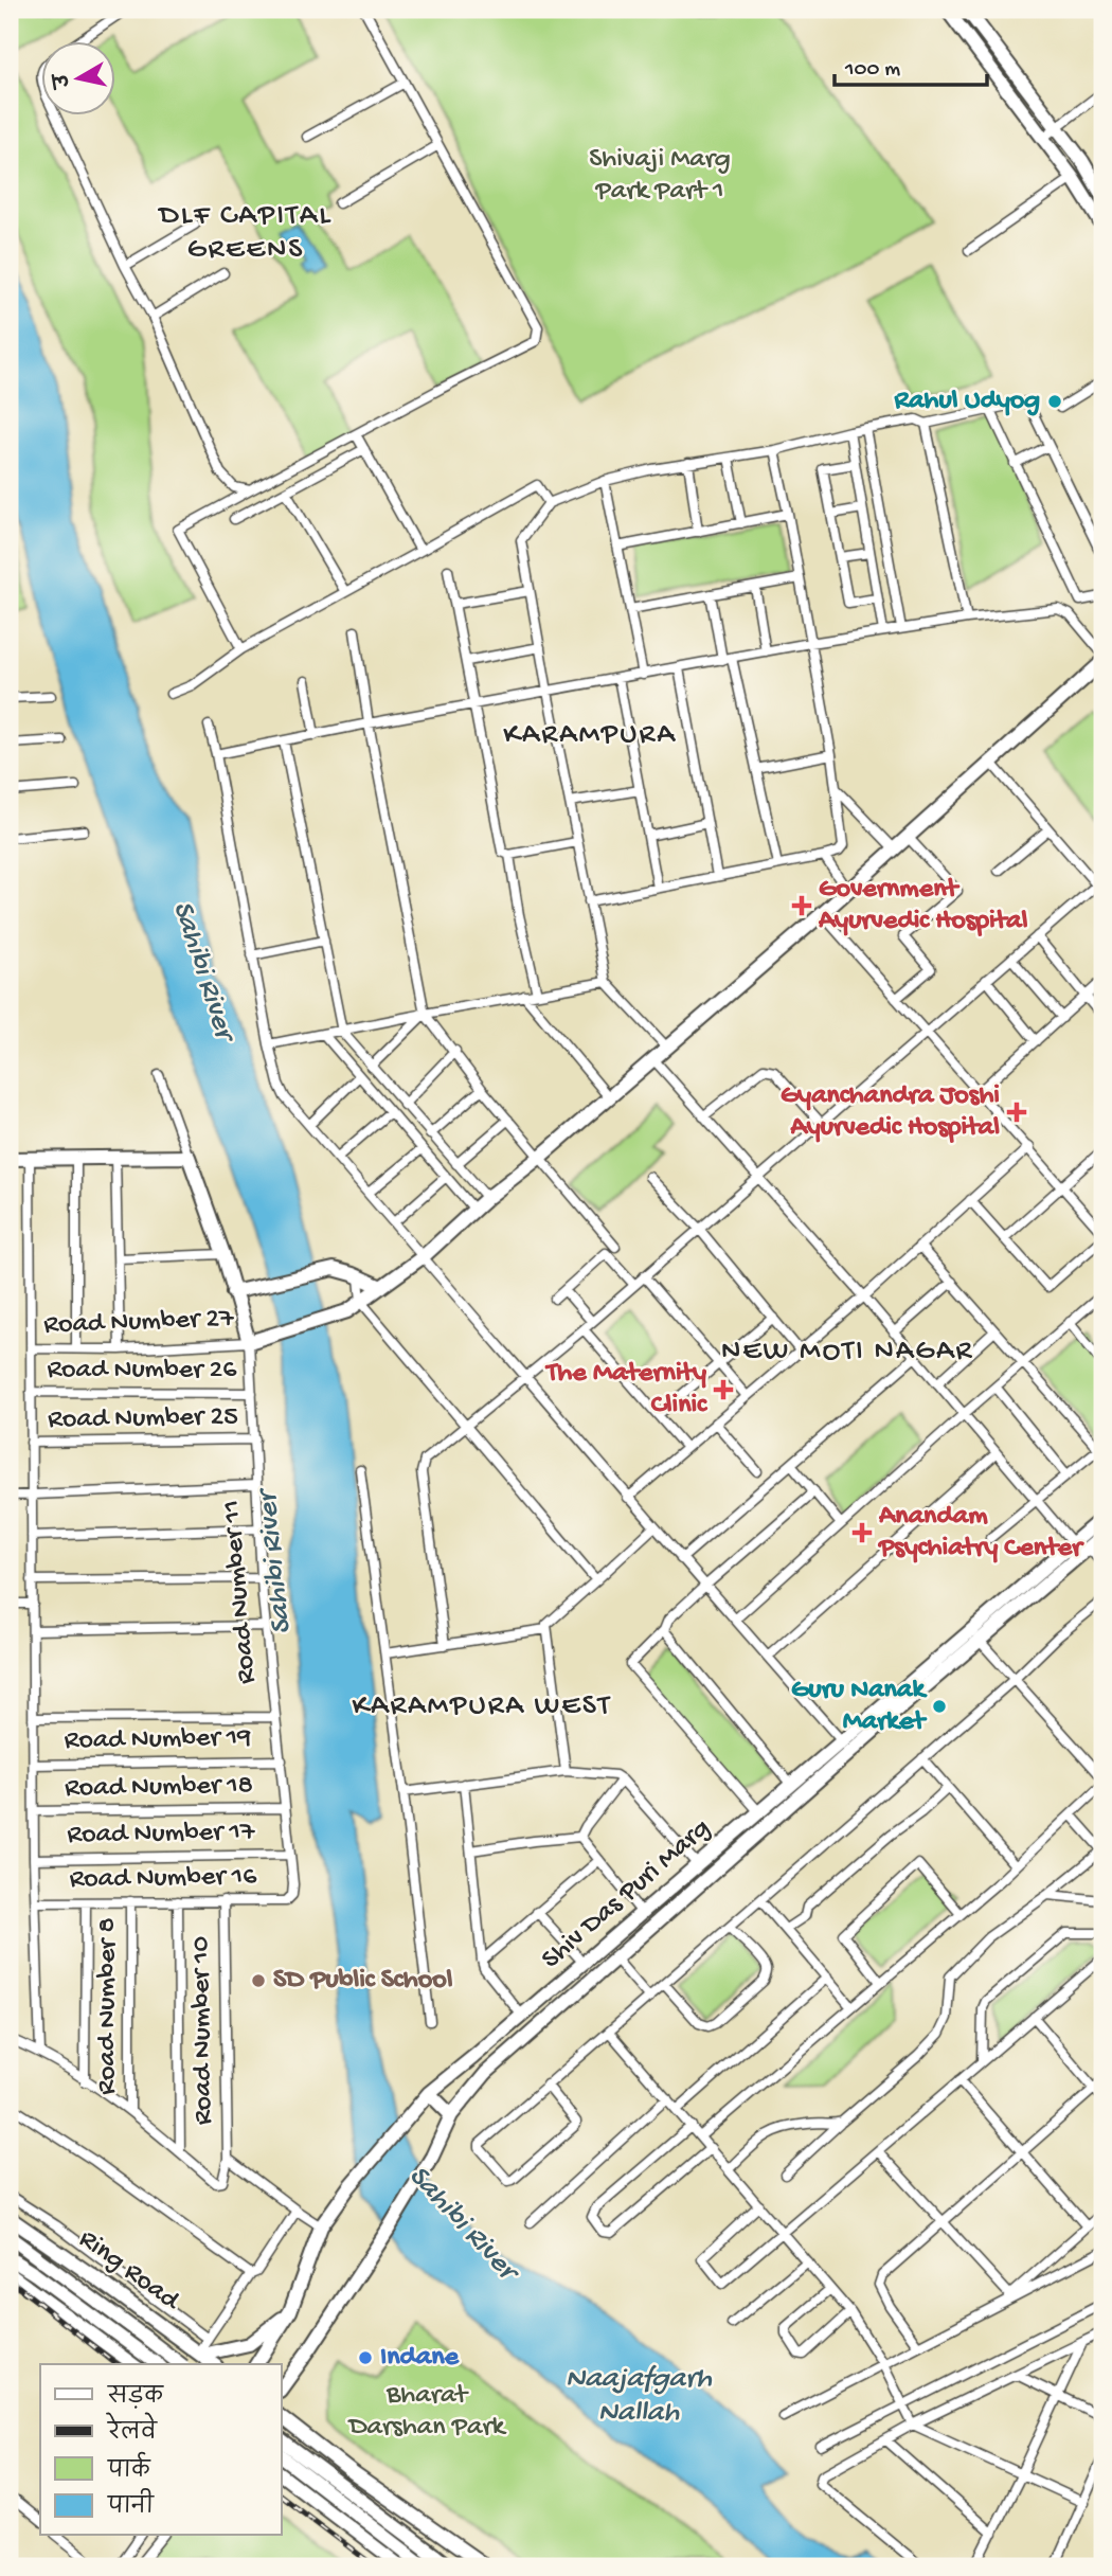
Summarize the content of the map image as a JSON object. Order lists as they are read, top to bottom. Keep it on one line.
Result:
{"streets":{"main road":["Road Number 11","Shiv Das Puri Marg","Ring Road"],"street":["Road Number 27","Road Number 26","Road Number 25","Road Number 19","Road Number 18","Road Number 17","Road Number 16","Road Number 8","Road Number 10"]},"crossings":[["Road Number 27","Road Number 11"],["Road Number 26","Road Number 11"],["Road Number 25","Road Number 11"],["Road Number 11","Road Number 19"],["Road Number 11","Road Number 18"],["Road Number 11","Road Number 17"],["Road Number 11","Road Number 16"],["Road Number 16","Road Number 8"],["Road Number 16","Road Number 10"]],"districts":["DLF CAPITAL GREENS","KARAMPURA","NEW MOTI NAGAR","KARAMPURA WEST"],"water":["Sahibi River","Naajafgarh Nallah"],"parks":["Shivaji Marg Park Part 1","Bharat Darshan Park"],"places":{"other":["Rahul Udyog","Guru Nanak Market","SD Public School","Indane"],"health":["Government Ayurvedic Hospital","Gyanchandra Joshi Ayurvedic Hospital","The Maternity Clinic","Anandam Psychiatry Center"]},"legend":["सड़क","रेलवे","पार्क","पानी"],"scale_bar":"100 m","north":"left"}
